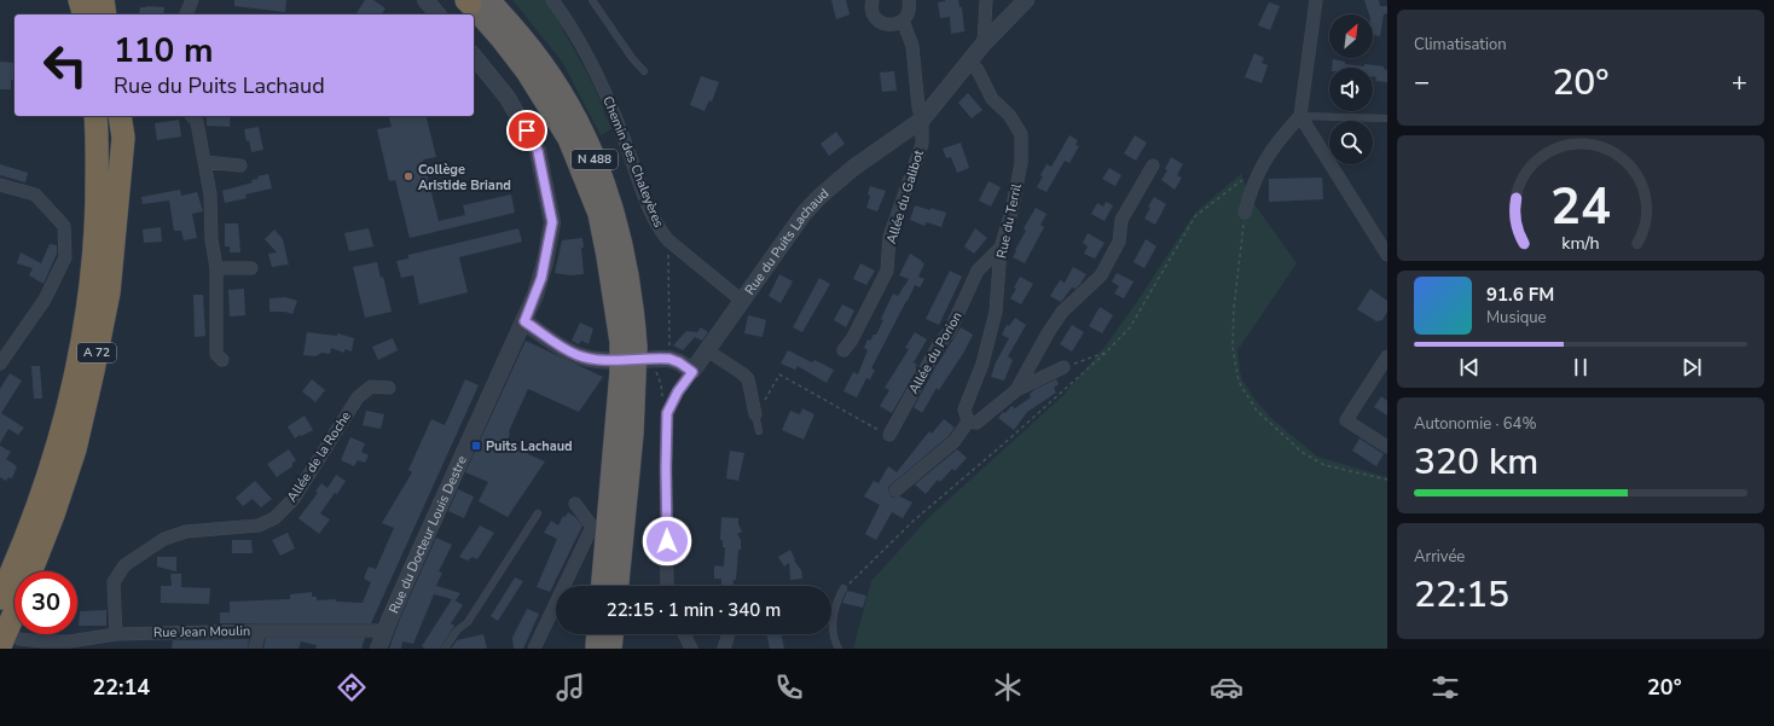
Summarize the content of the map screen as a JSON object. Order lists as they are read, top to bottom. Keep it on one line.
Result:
{"streets":{"highway":["N 488","A 72"],"street":["Chemin des Chaleyères","Allée du Galibot","Rue du Terril","Rue du Puits Lachaud","Allée du Porion","Allée de la Roche","Rue du Docteur Louis Destre","Rue Jean Moulin"]},"crossings":[["Chemin des Chaleyères","Rue du Puits Lachaud"],["Allée du Galibot","Rue du Puits Lachaud"],["Rue du Terril","Rue du Puits Lachaud"],["Rue du Terril","Allée du Porion"],["Allée de la Roche","Rue Jean Moulin"],["Rue du Docteur Louis Destre","Rue Jean Moulin"]],"places":{"other":["Collège Aristide Briand"],"transit":["Puits Lachaud"]},"north":"top right","page":{"tile":["Climatisation",["Autonomie · 64%","320 km"],["Arrivée","22:15"]],"turn":["110 m","Rue du Puits Lachaud"],"heat":["−","20°","+"],"song":["91.6 FM","Musique"],"limit":"30","trip":"22:15 · 1 min · 340 m","tabs":["22:14","20°"],"gauge":["24","km/h"]}}
